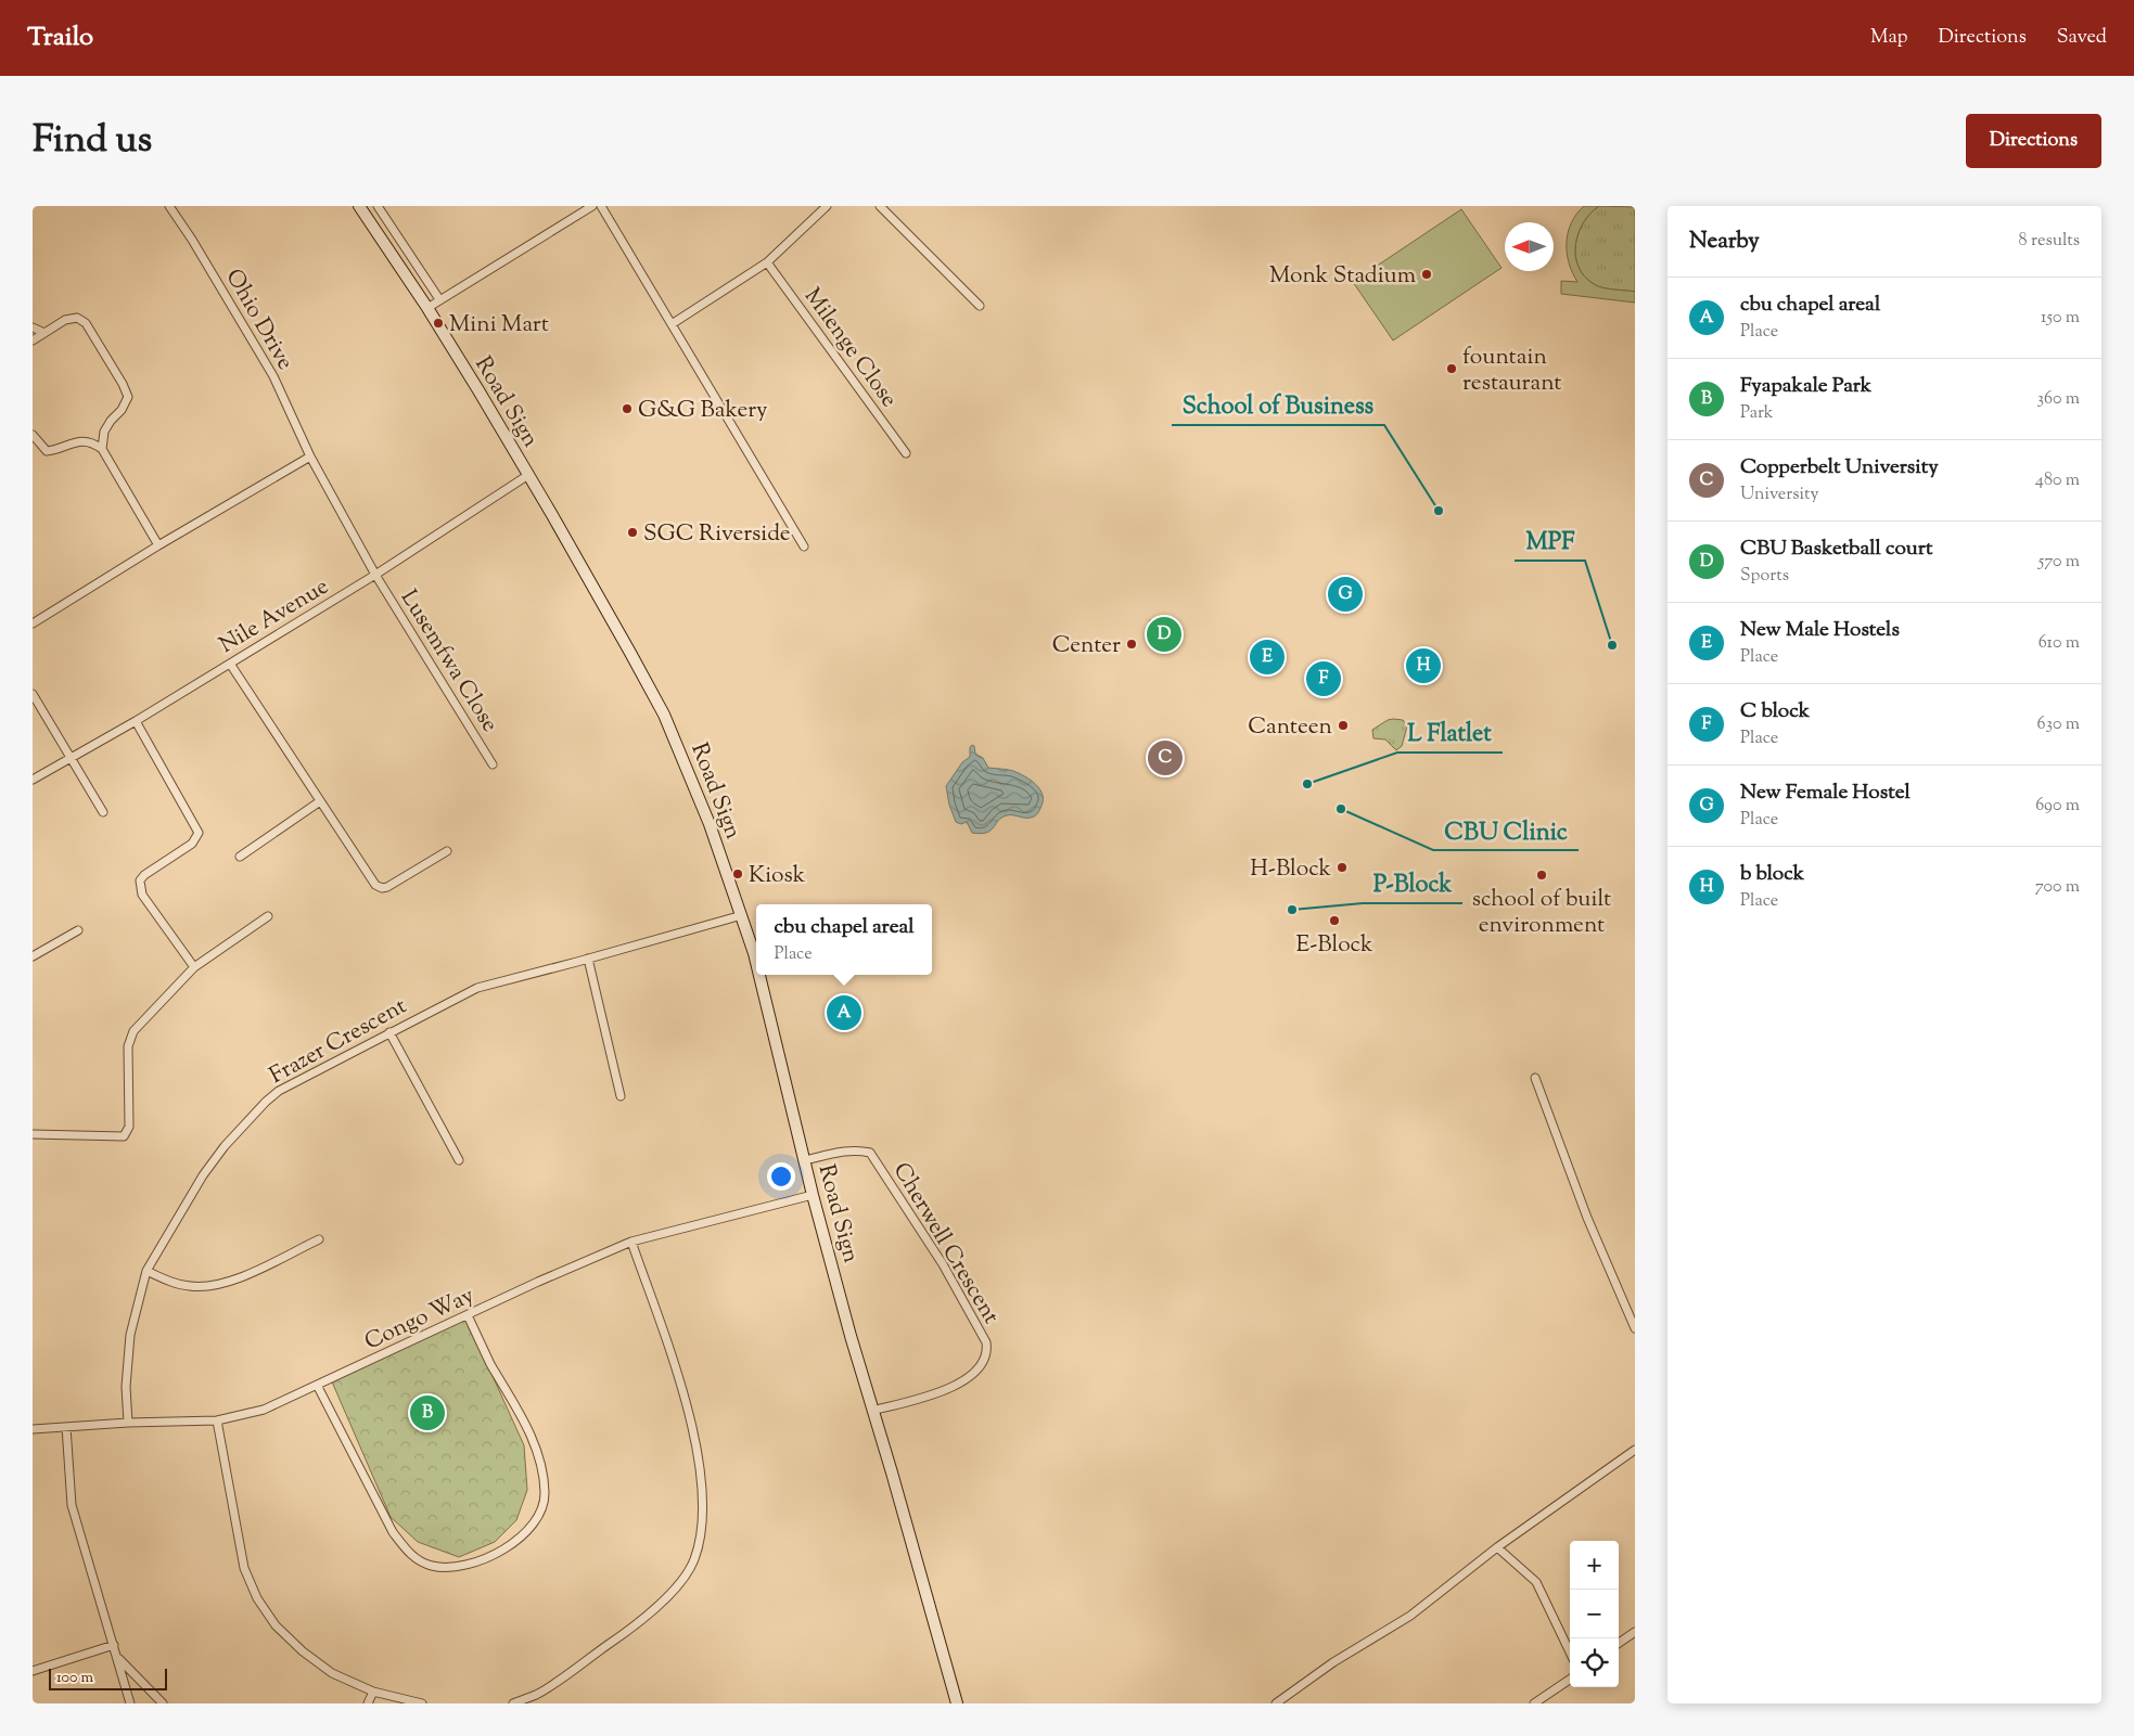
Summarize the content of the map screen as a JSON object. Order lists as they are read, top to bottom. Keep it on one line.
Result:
{"streets":{"main road":["Road Sign"],"street":["Ohio Drive","Milenge Close","Nile Avenue","Lusemfwa Close","Frazer Crescent","Cherwell Crescent","Congo Way"]},"crossings":[["Ohio Drive","Nile Avenue"],["Ohio Drive","Lusemfwa Close"],["Road Sign","Nile Avenue"],["Road Sign","Frazer Crescent"],["Road Sign","Cherwell Crescent"],["Road Sign","Congo Way"],["Nile Avenue","Lusemfwa Close"],["Frazer Crescent","Congo Way"]],"places":["Monk Stadium","Mini Mart","fountain restaurant","G&G Bakery","School of Business","SGC Riverside","Center","MPF","Canteen","L Flatlet","CBU Clinic","H-Block","Kiosk","school of built environment","P-Block","E-Block"],"scale_bar":"100 m","north":"left","page":{"header":"Trailo","nav":["Map","Directions","Saved"],"title":"Find us","buttons":"Directions","heading":["Nearby","8 results"],"list":[{"mark":"A","name":"cbu chapel areal","note":"Place","value":"150 m"},{"mark":"B","name":"Fyapakale Park","note":"Park","value":"360 m"},{"mark":"C","name":"Copperbelt University","note":"University","value":"480 m"},{"mark":"D","name":"CBU Basketball court","note":"Sports","value":"570 m"},{"mark":"E","name":"New Male Hostels","note":"Place","value":"610 m"},{"mark":"F","name":"C block","note":"Place","value":"630 m"},{"mark":"G","name":"New Female Hostel","note":"Place","value":"690 m"},{"mark":"H","name":"b block","note":"Place","value":"700 m"}],"pins":["G","D","E","H","F","C","A","B"],"popup":["cbu chapel areal","Place"],"map_buttons":["+","−"],"scale":"100 m"}}
